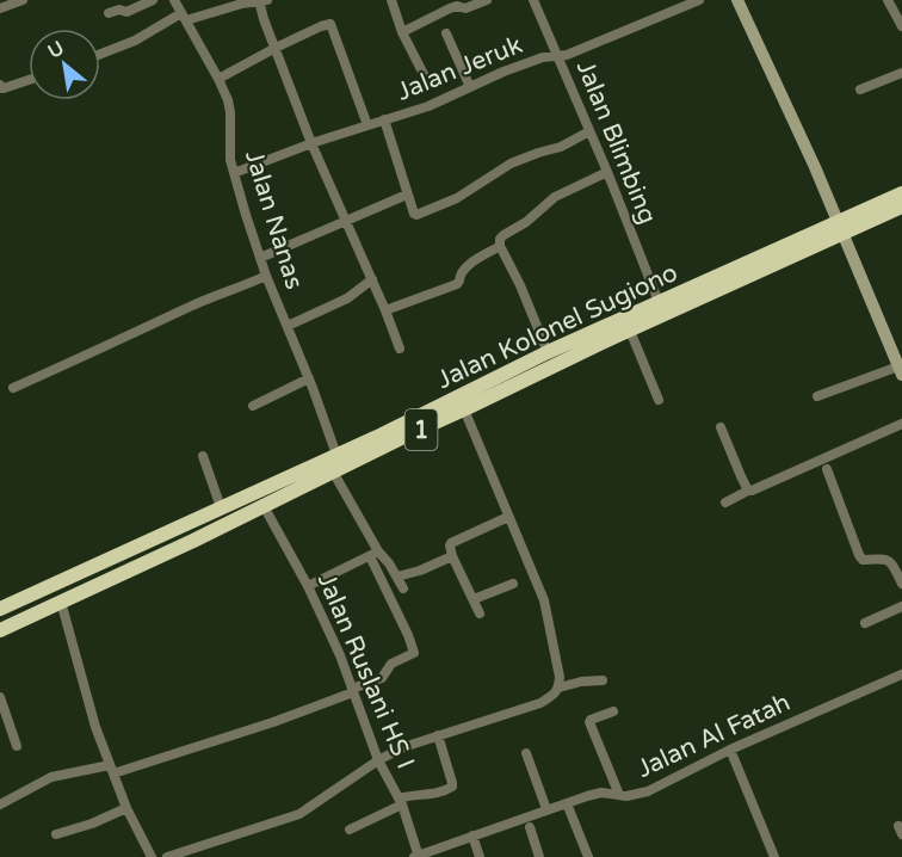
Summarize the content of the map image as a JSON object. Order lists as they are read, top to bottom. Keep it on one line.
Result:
{"streets":{"highway":["Jalan Kolonel Sugiono","1"],"street":["Jalan Jeruk","Jalan Blimbing","Jalan Nanas","Jalan Ruslani HS I","Jalan Al Fatah"]},"crossings":[["Jalan Jeruk","Jalan Blimbing"],["Jalan Jeruk","Jalan Nanas"],["Jalan Blimbing","Jalan Kolonel Sugiono"],["Jalan Nanas","Jalan Kolonel Sugiono"],["Jalan Kolonel Sugiono","1"],["Jalan Kolonel Sugiono","Jalan Ruslani HS I"],["Jalan Ruslani HS I","Jalan Al Fatah"]],"north":"top left"}
